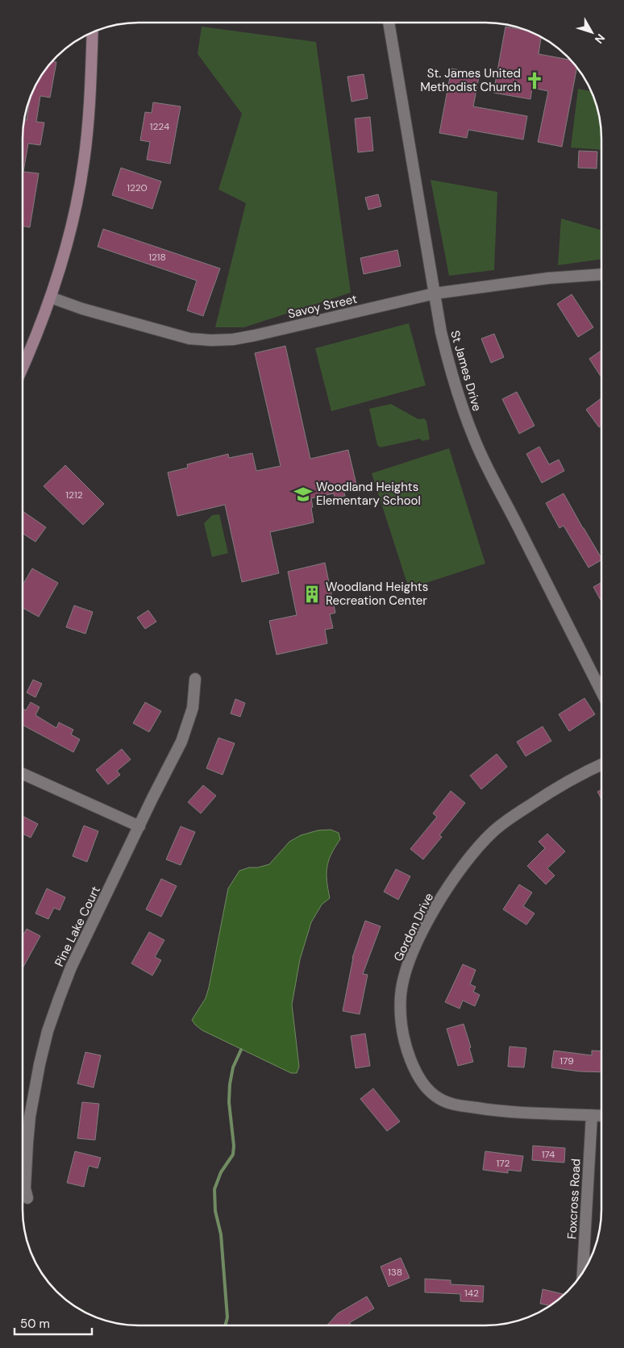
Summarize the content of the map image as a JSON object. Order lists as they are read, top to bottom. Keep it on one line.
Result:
{"streets":{"street":["Savoy Street","St James Drive","Pine Lake Court","Gordon Drive","Foxcross Road"]},"crossings":[["Savoy Street","St James Drive"],["Gordon Drive","Foxcross Road"]],"places":{"church":["St. James United Methodist Church"],"school or university":["Woodland Heights Elementary School"],"building":["Woodland Heights Recreation Center"]},"house_numbers":["1224","1220","1218","1212","179","174","172","138","142"],"scale_bar":"50 m","north":"bottom right"}
